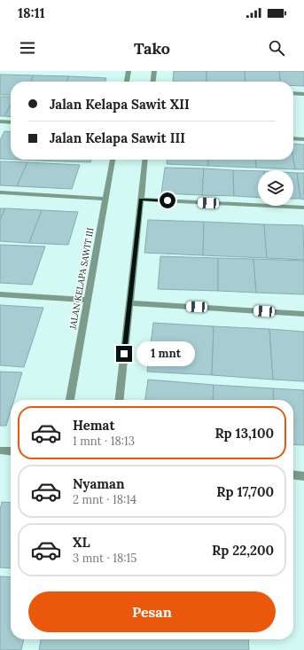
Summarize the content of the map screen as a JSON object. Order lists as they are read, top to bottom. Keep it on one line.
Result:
{"streets":{"street":["JALAN KELAPA SAWIT III"]},"page":{"status":"18:11","header":"Tako","banner":["Jalan Kelapa Sawit XII","Jalan Kelapa Sawit III"],"bubble":"1 mnt","list":[{"name":"Hemat","note":"1 mnt · 18:13","value":"Rp 13,100"},{"name":"Nyaman","note":"2 mnt · 18:14","value":"Rp 17,700"},{"name":"XL","note":"3 mnt · 18:15","value":"Rp 22,200"}],"buttons":"Pesan"}}
